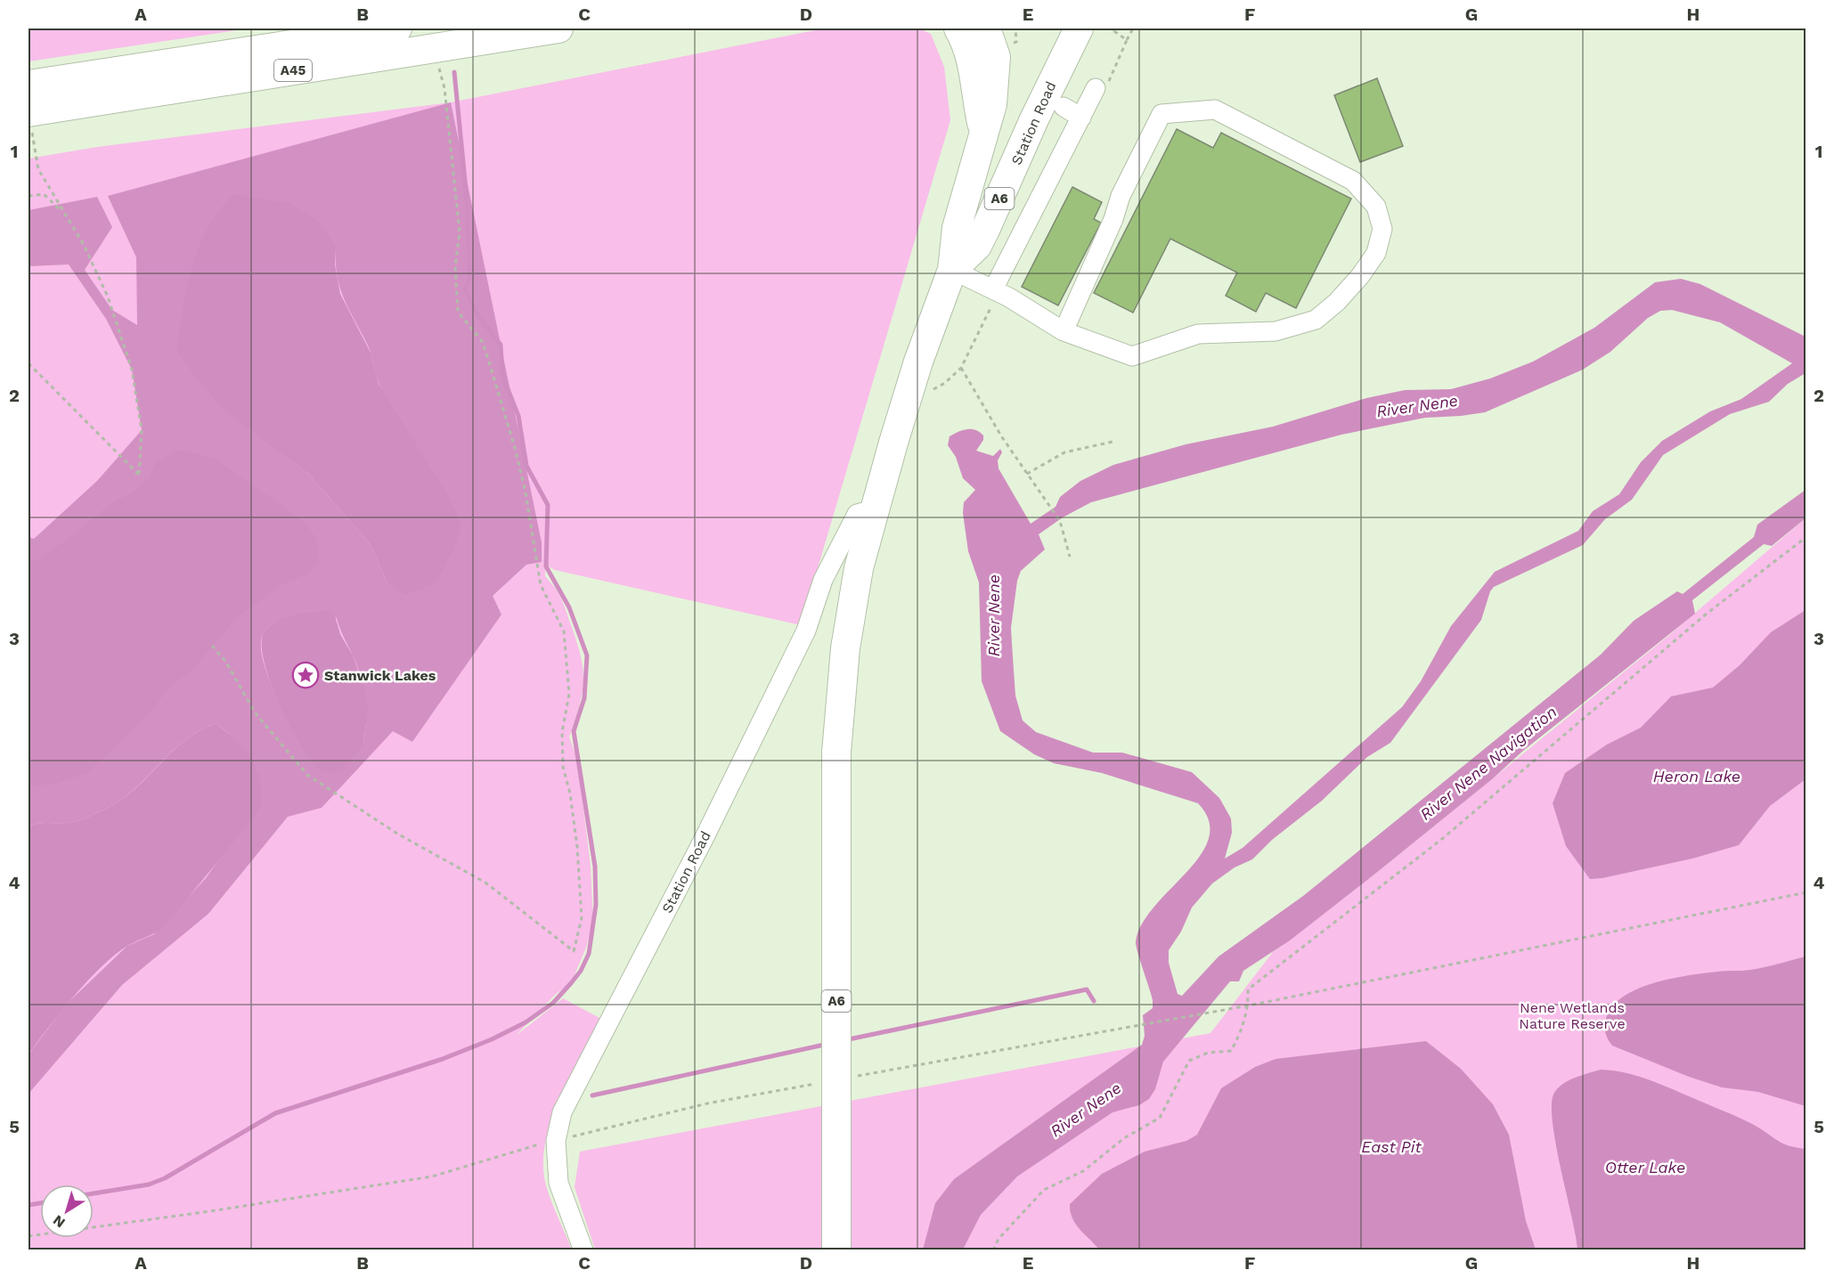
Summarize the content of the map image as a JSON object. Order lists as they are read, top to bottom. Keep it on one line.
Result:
{"streets":{"highway":["A45","Station Road","A6"]},"crossings":[["Station Road","A6"]],"water":["River Nene","River Nene Navigation","Heron Lake","East Pit","Otter Lake"],"parks":["Nene Wetlands Nature Reserve"],"places":{"place":["Stanwick Lakes"]},"north":"bottom left","grid":{"columns":["A","B","C","D","E","F","G","H"],"rows":["1","2","3","4","5"]}}
